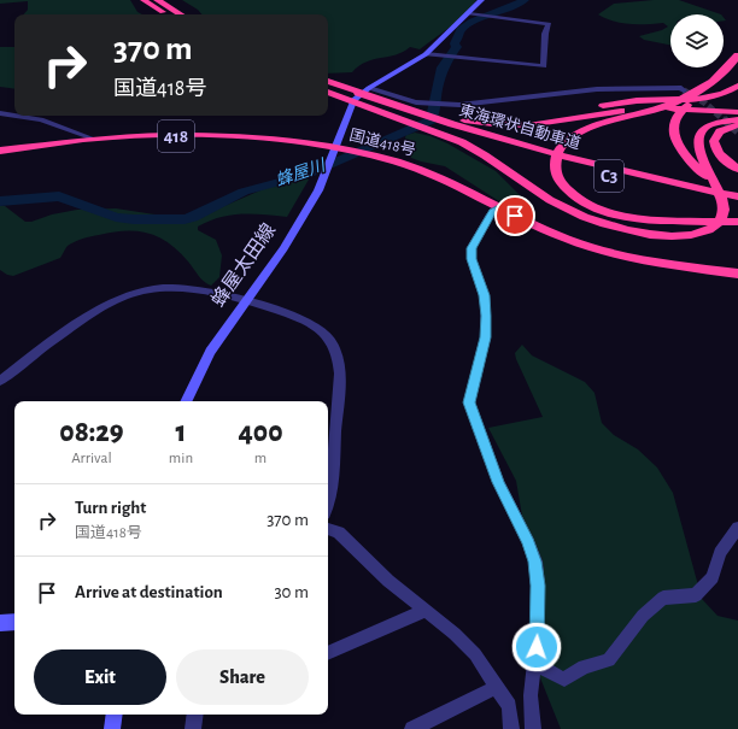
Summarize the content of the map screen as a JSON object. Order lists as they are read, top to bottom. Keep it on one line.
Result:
{"streets":{"highway":["東海環状自動車道","418","国道418号","C3"],"street":["蜂屋太田線"]},"crossings":[["国道418号","蜂屋太田線"]],"water":["蜂屋川"],"page":{"turn":["370 m","国道418号"],"eta":["08:29","Arrival","1","min","400","m"],"list":[{"name":"Turn right","note":"国道418号","value":"370 m"},{"name":"Arrive at destination","value":"30 m"}],"buttons":["Exit","Share"]}}
